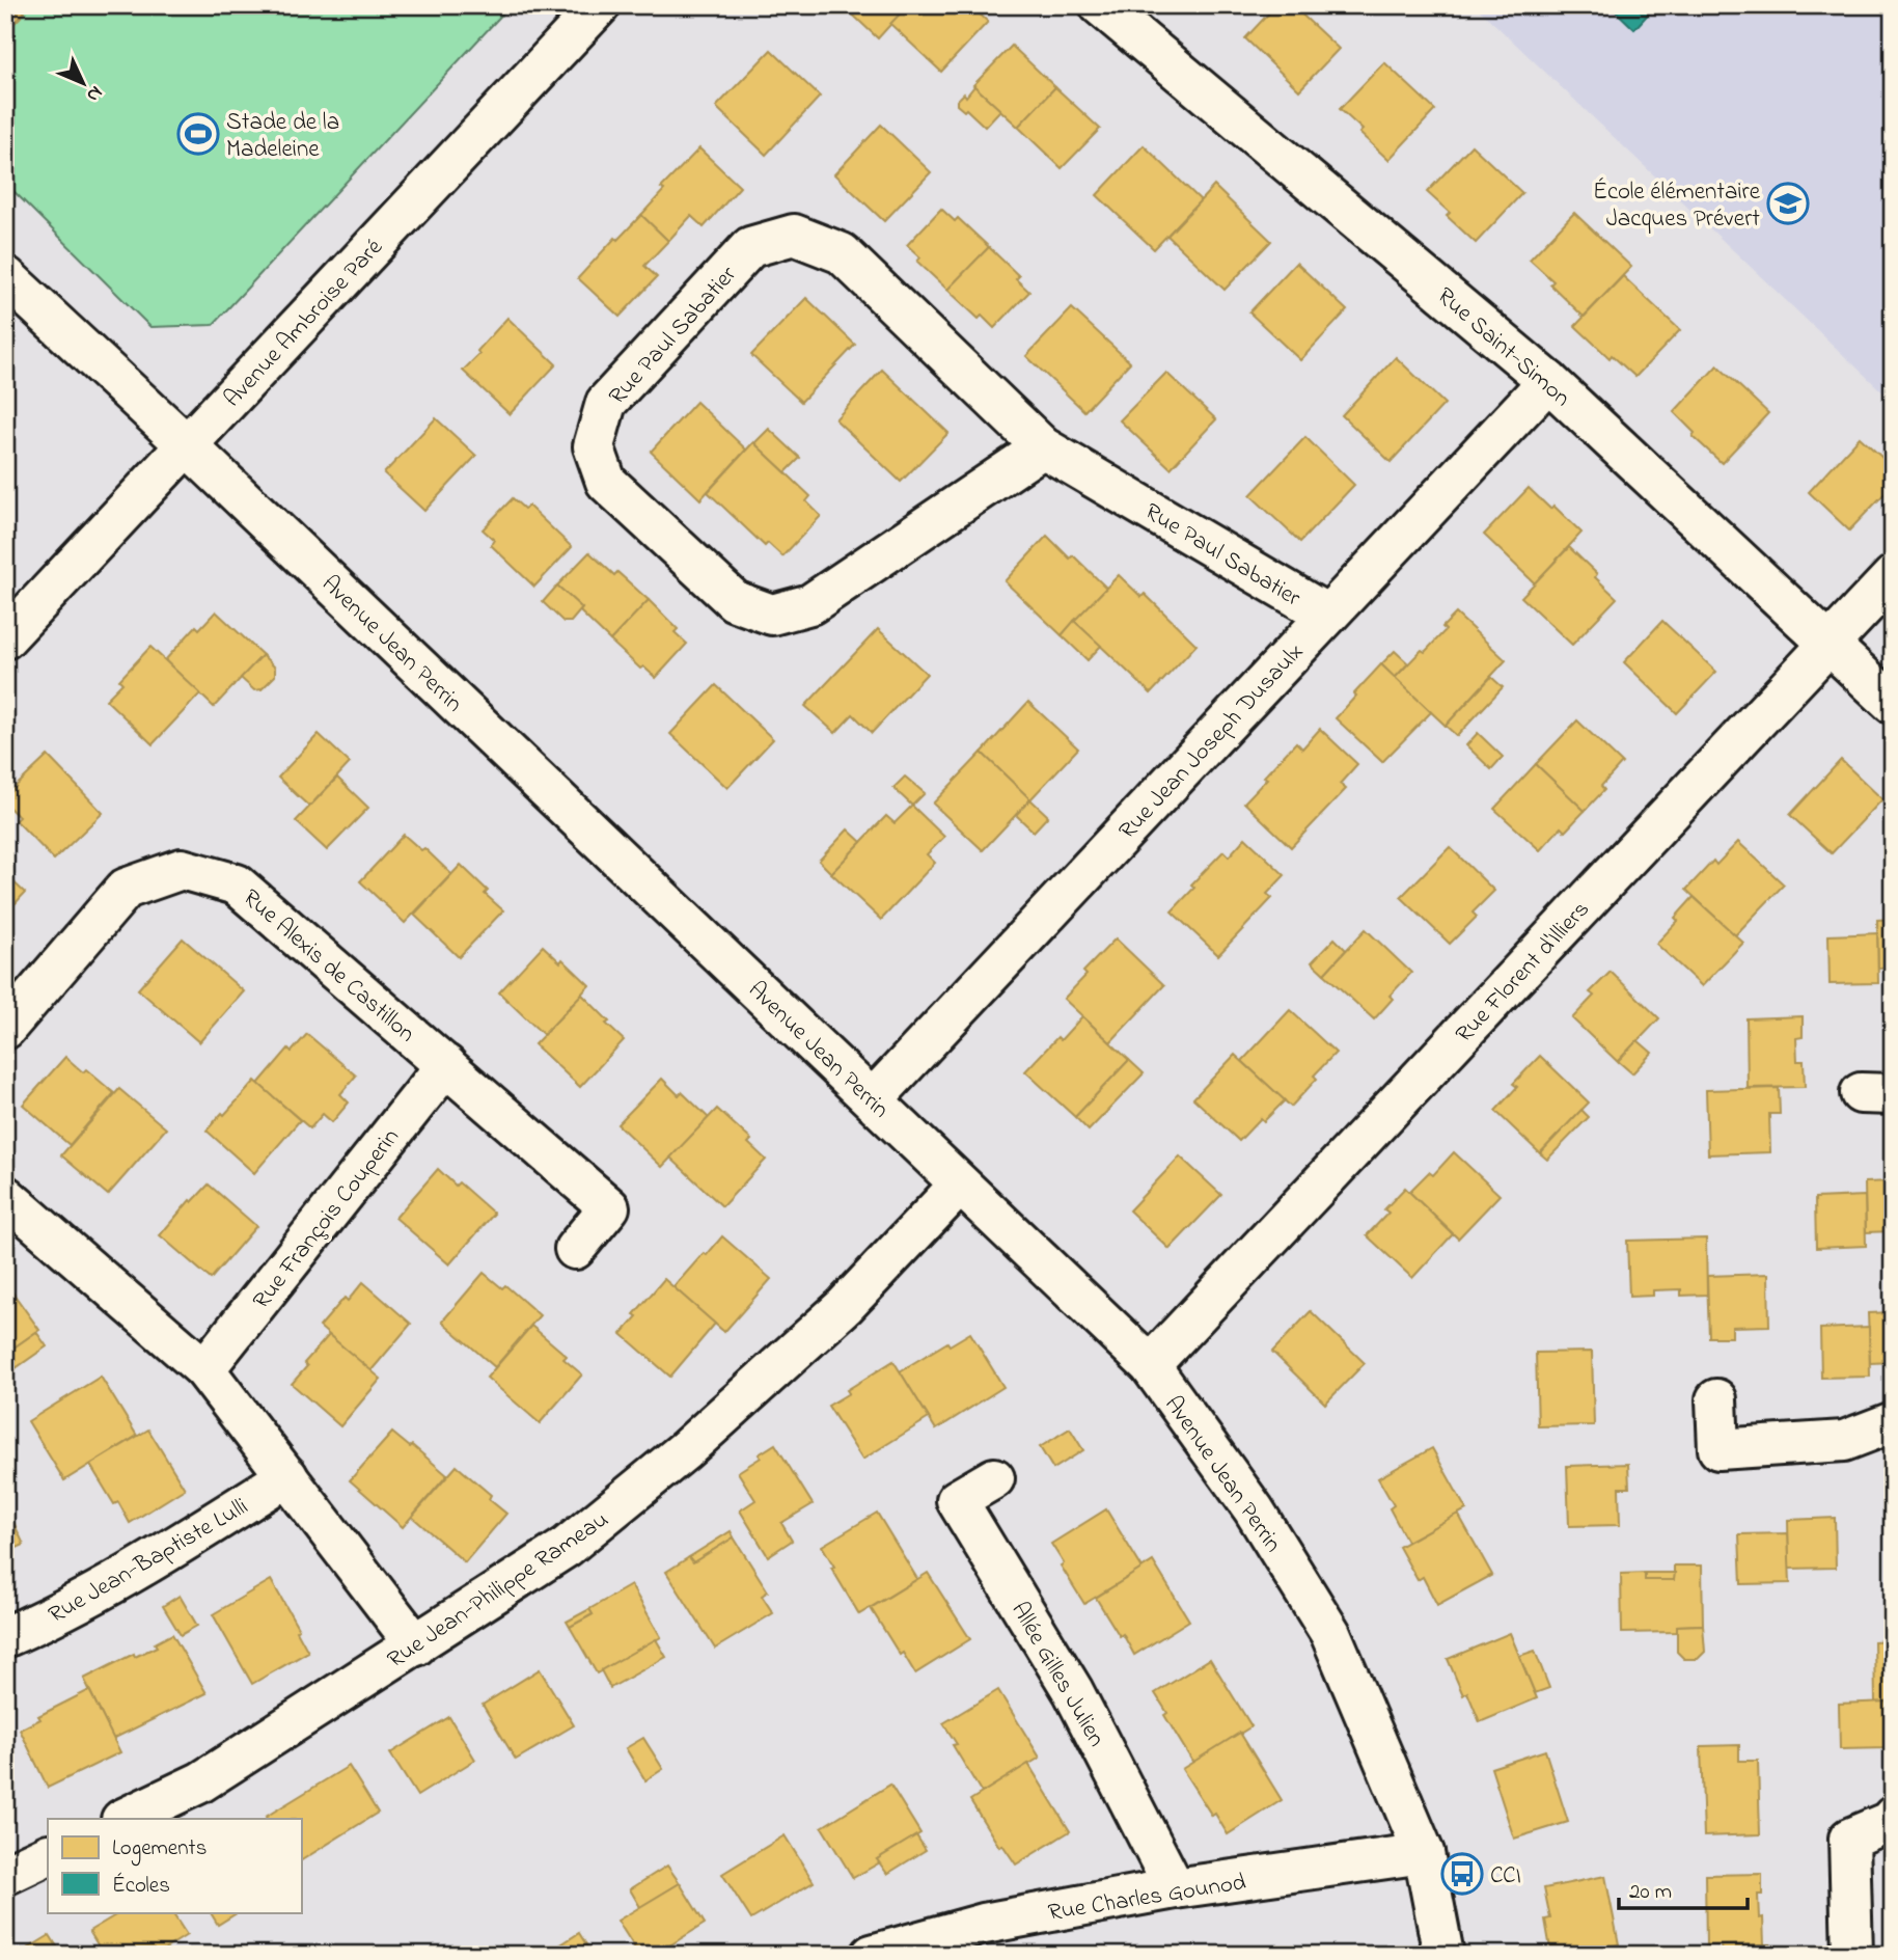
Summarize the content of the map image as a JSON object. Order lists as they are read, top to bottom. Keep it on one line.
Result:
{"streets":{"street":["Avenue Ambroise Paré","Rue Paul Sabatier","Rue Saint-Simon","Avenue Jean Perrin","Rue Jean Joseph Dusaulx","Rue Alexis de Castillon","Rue Florent d'Illiers","Rue François Couperin","Rue Jean-Baptiste Lulli","Rue Jean-Philippe Rameau","Allée Gilles Julien","Rue Charles Gounod"]},"crossings":[["Avenue Ambroise Paré","Avenue Jean Perrin"],["Rue Paul Sabatier","Rue Jean Joseph Dusaulx"],["Rue Saint-Simon","Rue Jean Joseph Dusaulx"],["Rue Saint-Simon","Rue Florent d'Illiers"],["Avenue Jean Perrin","Rue Jean Joseph Dusaulx"],["Avenue Jean Perrin","Rue Florent d'Illiers"],["Avenue Jean Perrin","Rue Jean-Philippe Rameau"],["Avenue Jean Perrin","Rue Charles Gounod"],["Rue Alexis de Castillon","Rue François Couperin"],["Allée Gilles Julien","Rue Charles Gounod"]],"places":{"sports":["Stade de la Madeleine"],"school or university":["École élémentaire Jacques Prévert"],"bus stop":["CCI"]},"legend":["Logements","Écoles"],"scale_bar":"20 m","north":"bottom right"}
